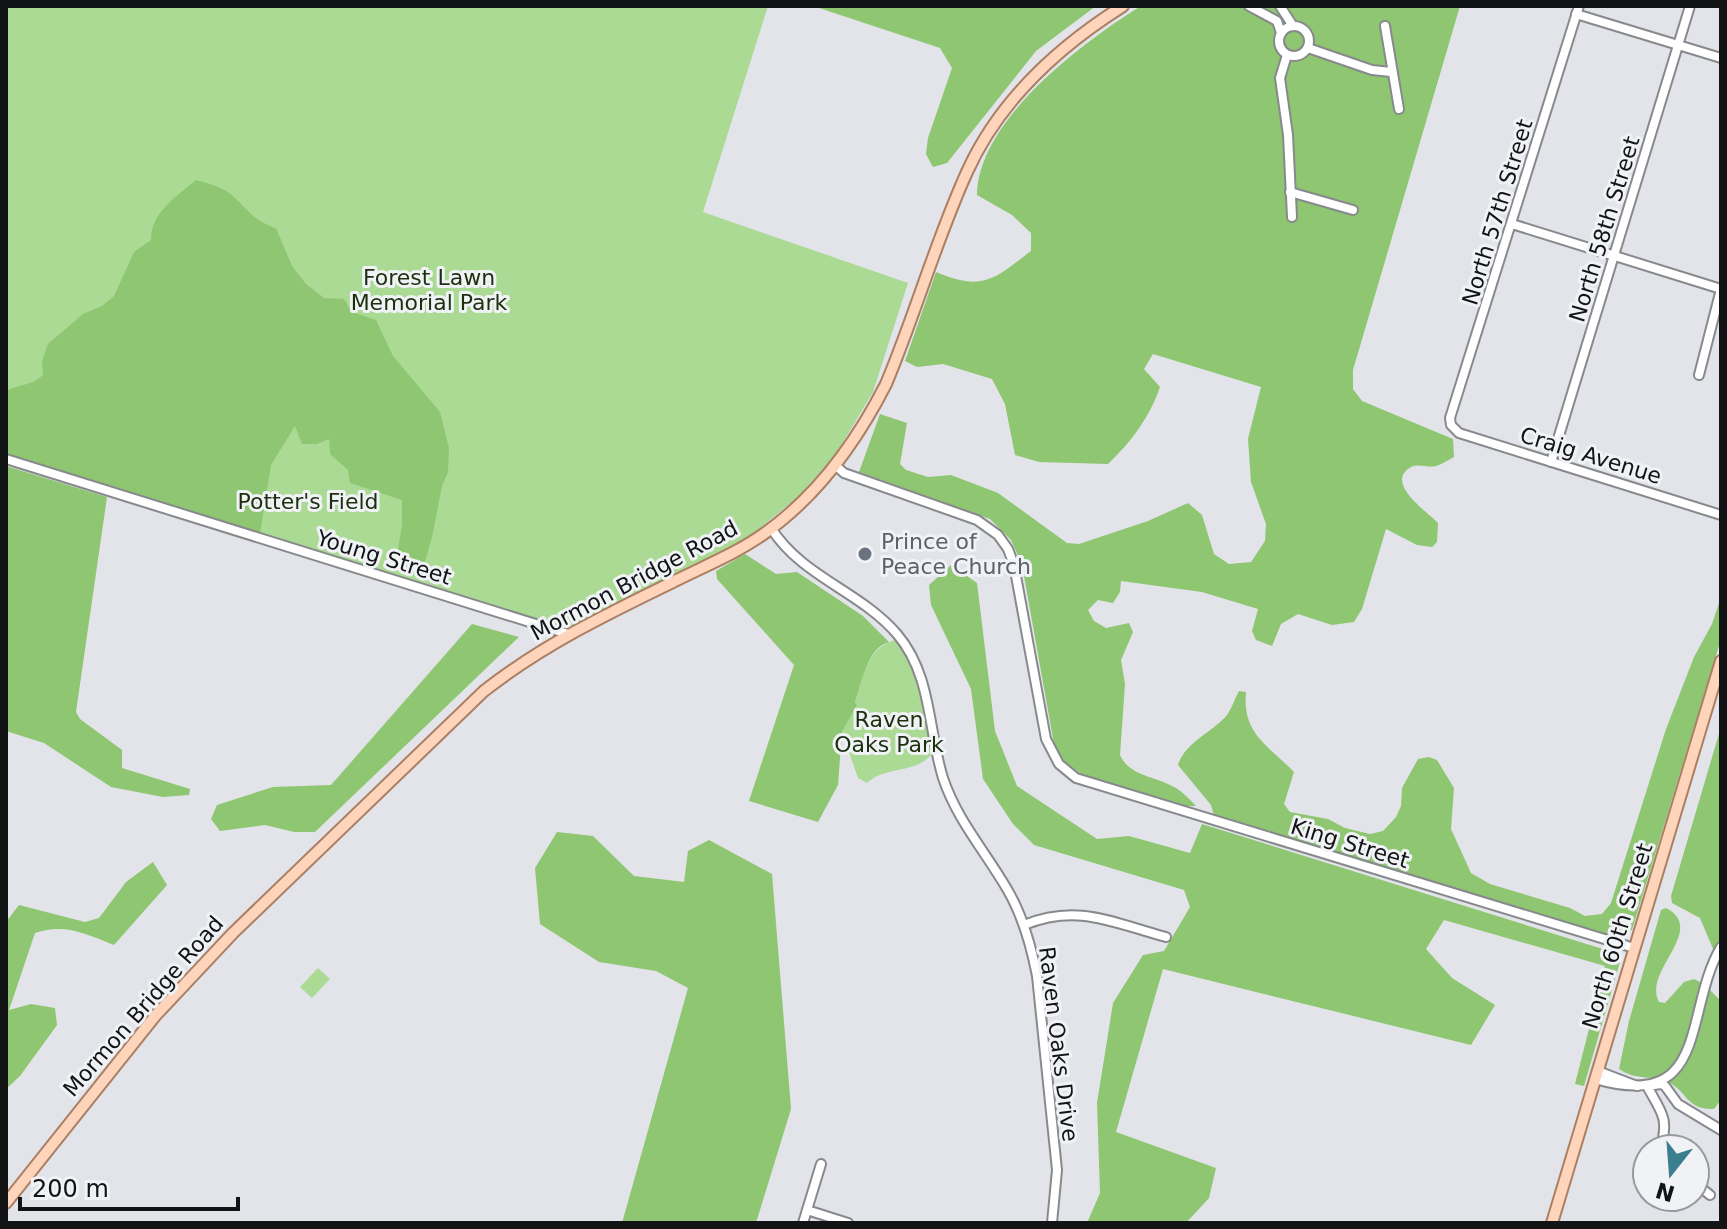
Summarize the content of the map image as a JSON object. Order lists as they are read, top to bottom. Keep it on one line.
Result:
{"streets":{"main road":["Mormon Bridge Road","North 60th Street"],"street":["North 57th Street","North 58th Street","Craig Avenue","Young Street","King Street","Raven Oaks Drive"]},"crossings":[["North 57th Street","Craig Avenue"],["North 58th Street","Craig Avenue"],["Young Street","Mormon Bridge Road"],["Mormon Bridge Road","King Street"],["Mormon Bridge Road","Raven Oaks Drive"],["King Street","North 60th Street"]],"parks":["Forest Lawn Memorial Park","Potter's Field","Raven Oaks Park"],"places":["Prince of Peace Church"],"scale_bar":"200 m","north":"bottom"}
